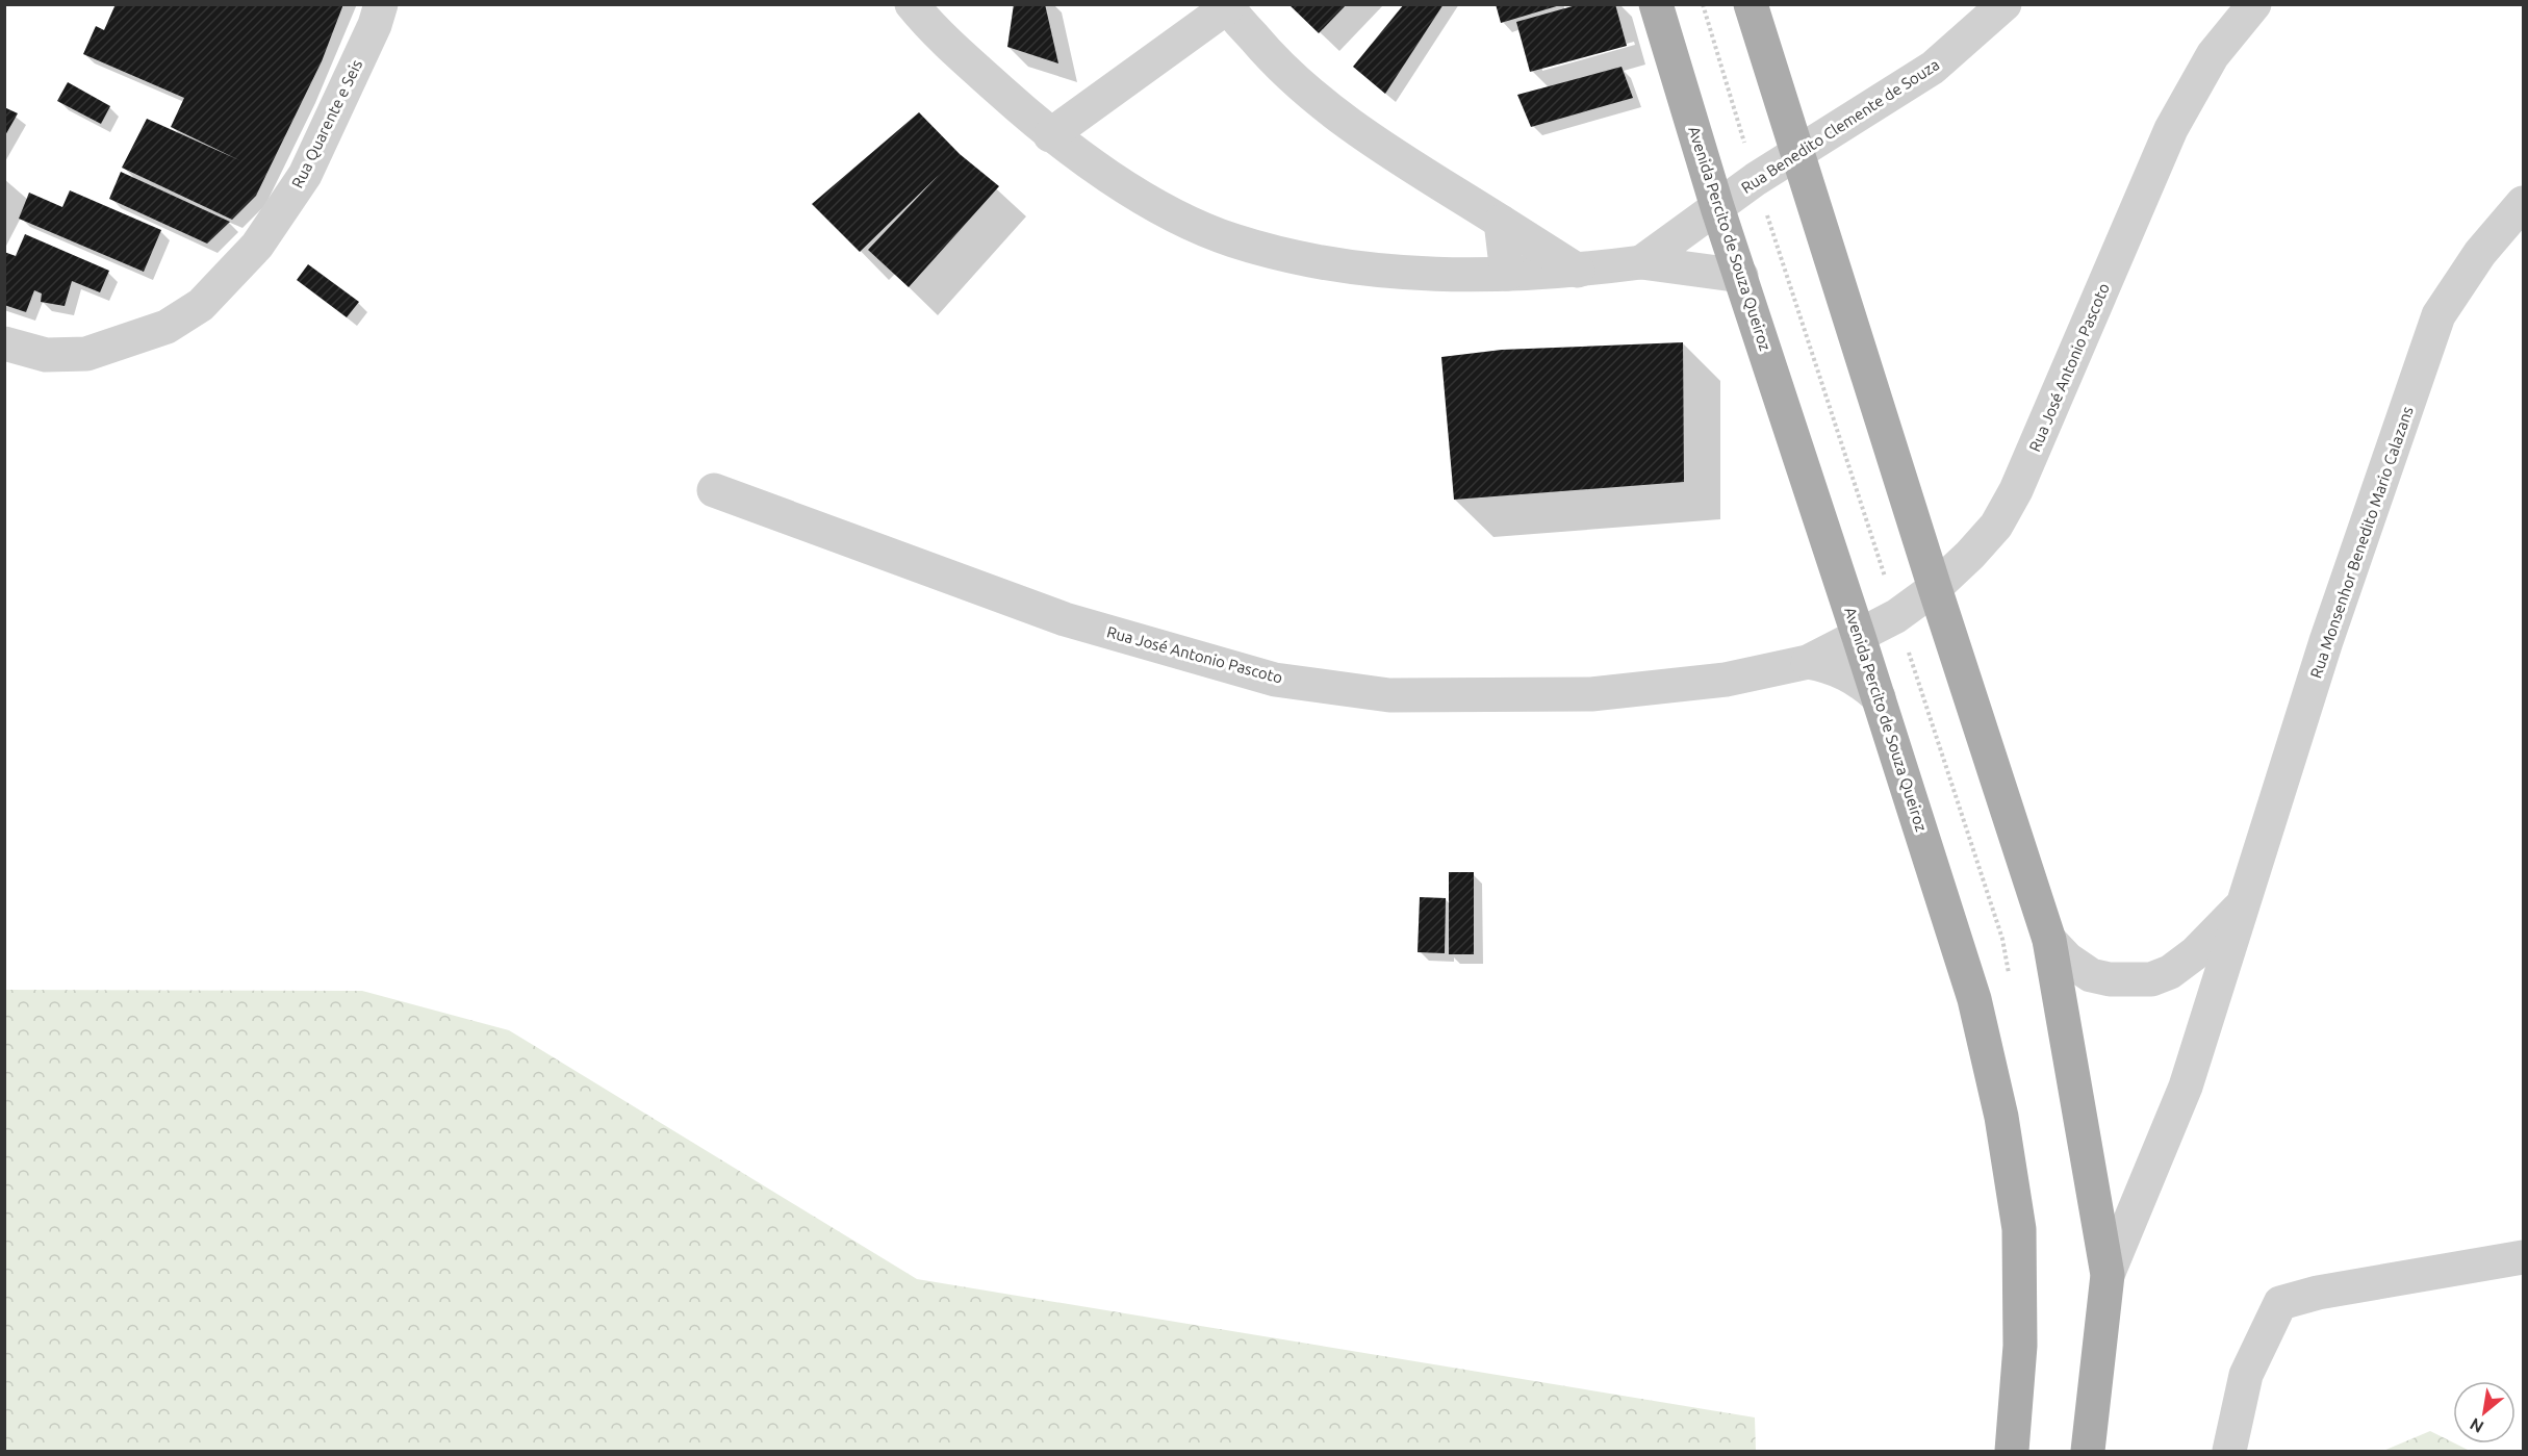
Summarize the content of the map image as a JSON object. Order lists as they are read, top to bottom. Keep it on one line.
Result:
{"streets":{"main road":["Avenida Percito de Souza Queiroz"],"street":["Rua Quarente e Seis","Rua Benedito Clemente de Souza","Rua José Antonio Pascoto","Rua Monsenhor Benedito Mario Calazans"]},"crossings":[["Rua Benedito Clemente de Souza","Avenida Percito de Souza Queiroz"],["Avenida Percito de Souza Queiroz","Rua José Antonio Pascoto"]],"north":"bottom left"}
